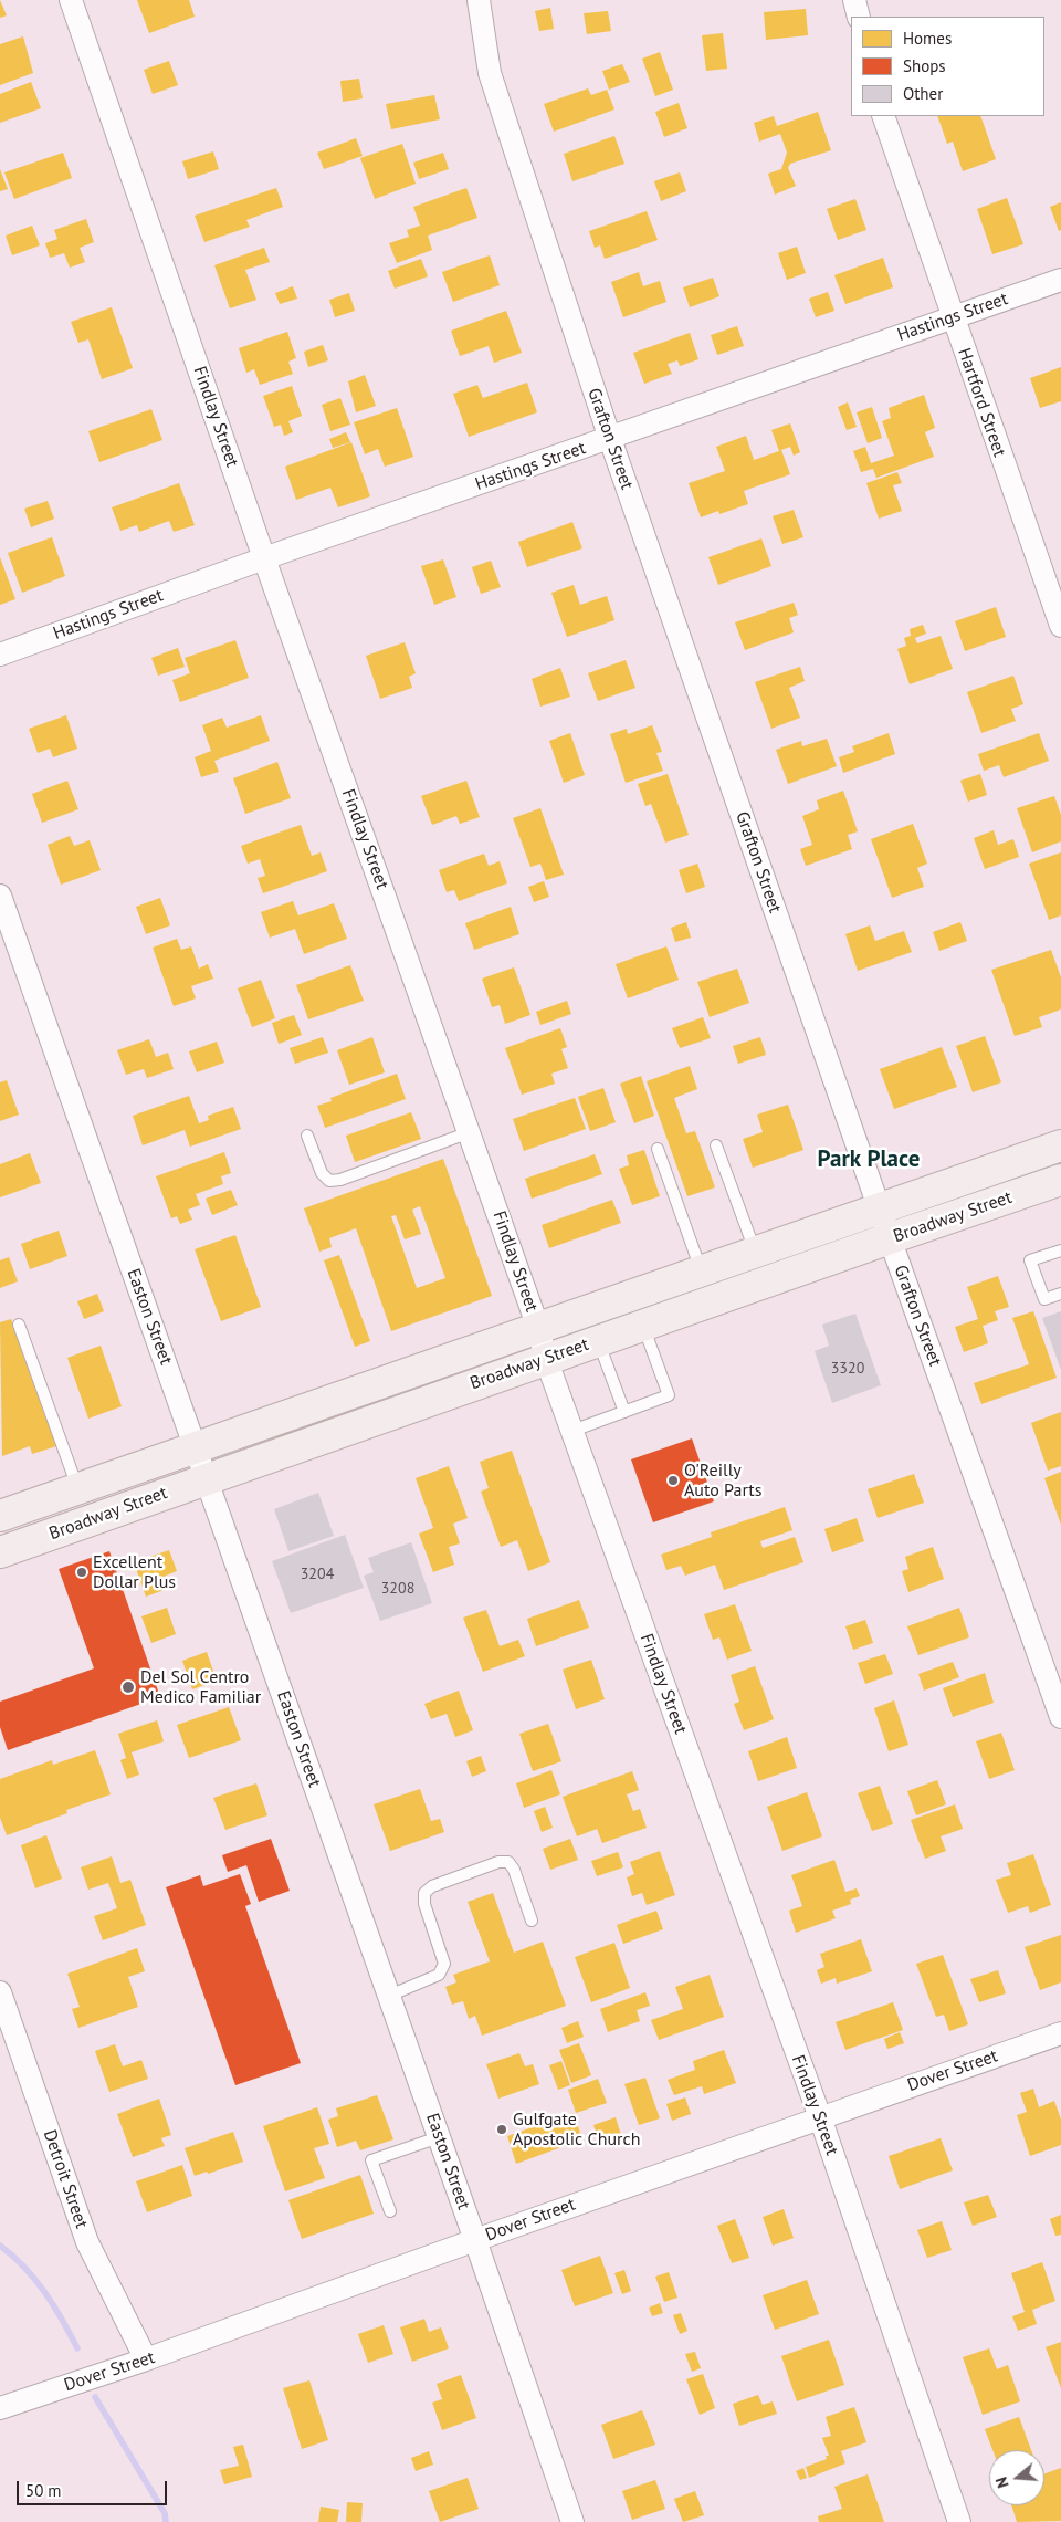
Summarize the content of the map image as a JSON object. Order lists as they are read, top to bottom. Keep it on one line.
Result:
{"streets":{"main road":["Broadway Street"],"street":["Hastings Street","Hartford Street","Findlay Street","Grafton Street","Easton Street","Dover Street","Detroit Street"]},"crossings":[["Hastings Street","Hartford Street"],["Hastings Street","Findlay Street"],["Hastings Street","Grafton Street"],["Findlay Street","Broadway Street"],["Findlay Street","Dover Street"],["Grafton Street","Broadway Street"],["Broadway Street","Easton Street"],["Easton Street","Dover Street"],["Dover Street","Detroit Street"]],"districts":["Park Place"],"places":["O'Reilly Auto Parts","Excellent Dollar Plus","Del Sol Centro Medico Familiar","Gulfgate Apostolic Church"],"house_numbers":["3320","3204","3208"],"legend":["Homes","Shops","Other"],"scale_bar":"50 m","north":"left"}
